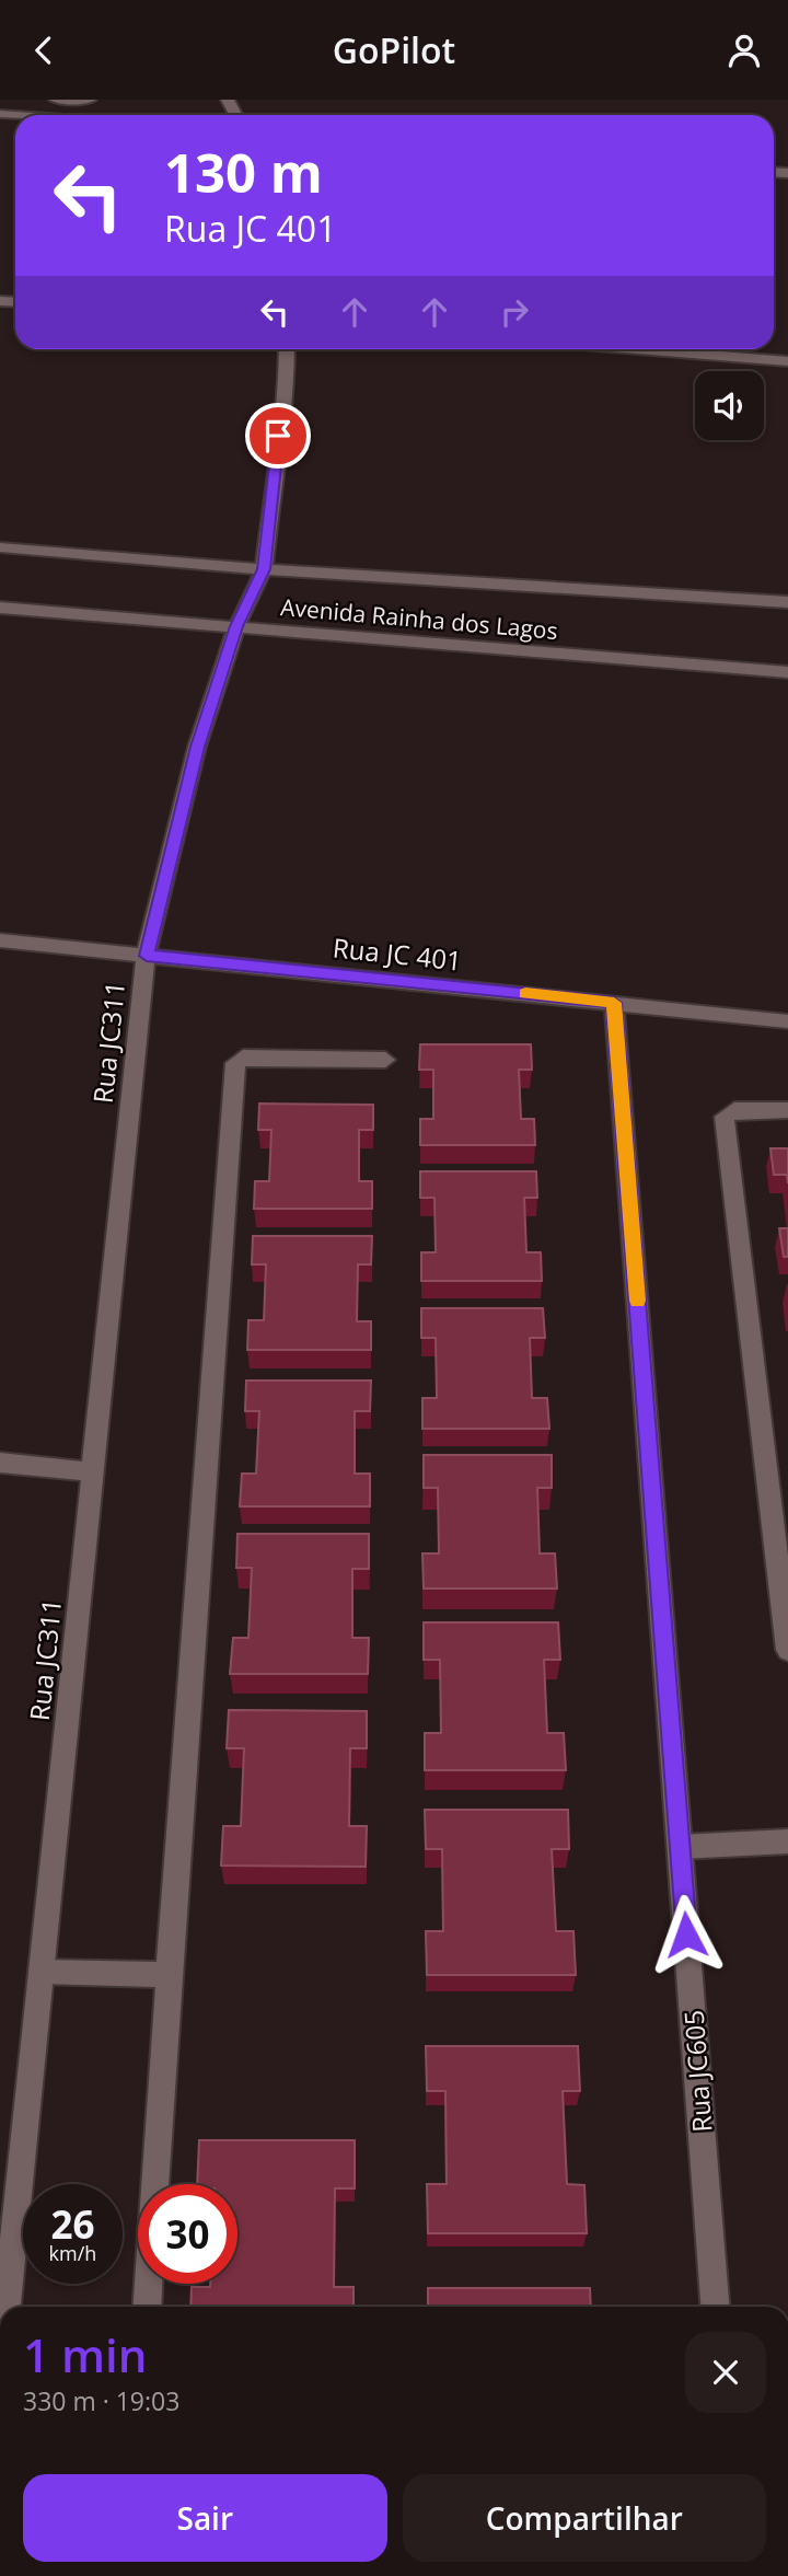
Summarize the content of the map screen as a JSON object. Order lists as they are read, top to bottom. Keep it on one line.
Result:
{"streets":{"street":["Avenida Rainha dos Lagos","Rua JC 401","Rua JC311","Rua JC605"]},"crossings":[["Avenida Rainha dos Lagos","Rua JC311"],["Rua JC 401","Rua JC311"],["Rua JC 401","Rua JC605"]],"page":{"header":"GoPilot","turn":["130 m","Rua JC 401"],"speed":"26 km/h","limit":"30","heading":["1 min","330 m · 19:03"],"buttons":["Sair","Compartilhar"]}}
